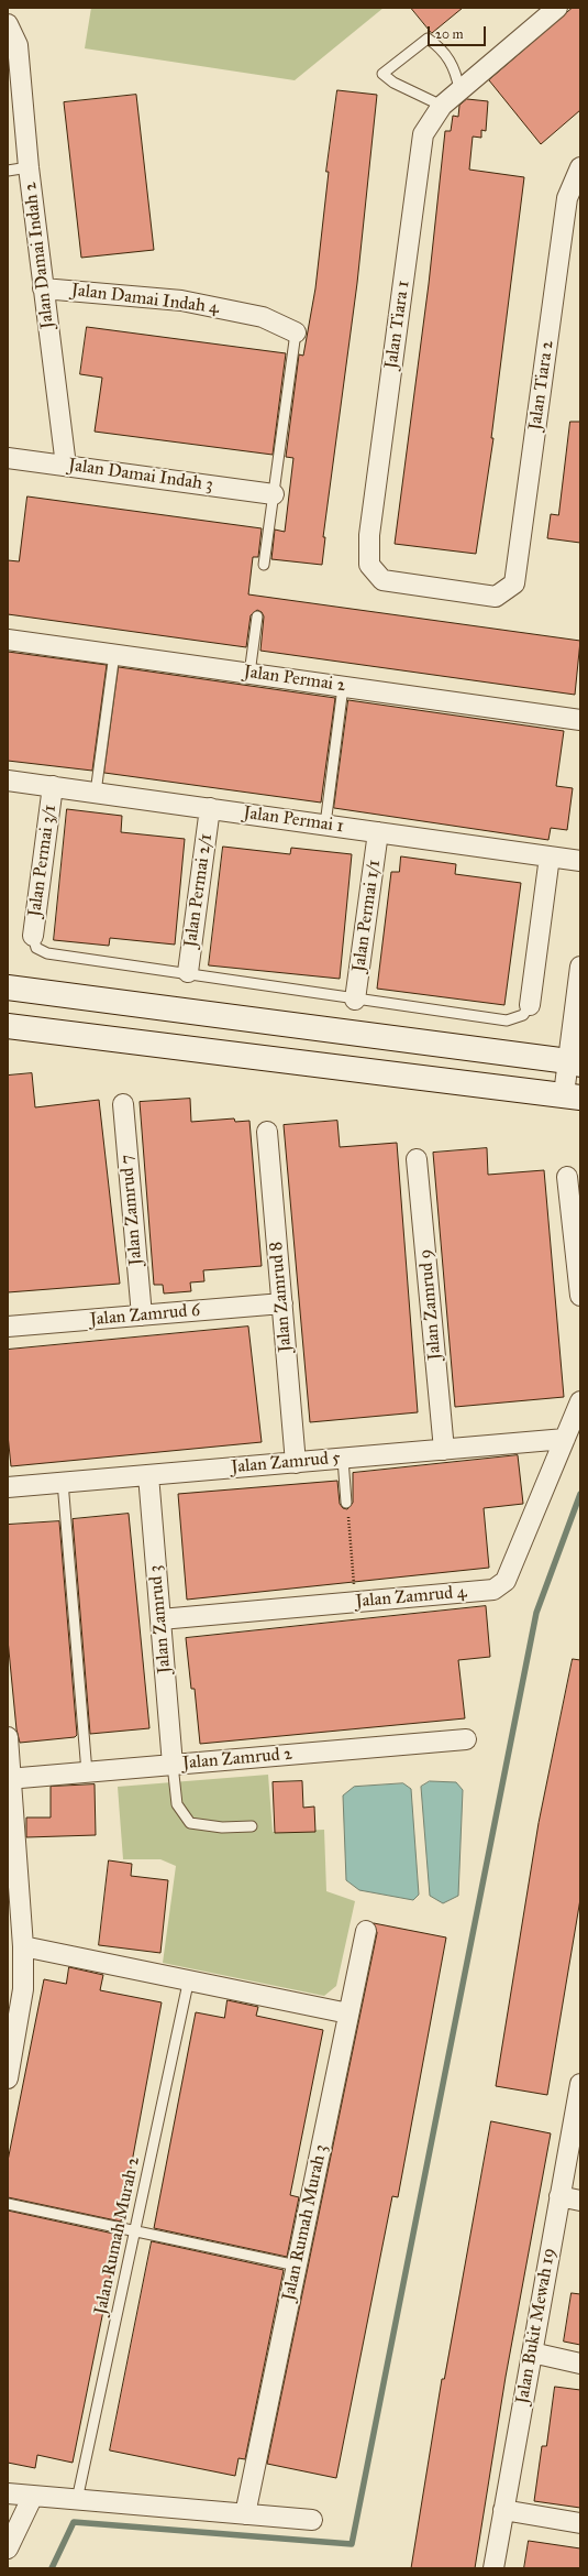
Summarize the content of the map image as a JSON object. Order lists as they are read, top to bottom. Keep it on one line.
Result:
{"streets":{"street":["Jalan Damai Indah 2","Jalan Damai Indah 4","Jalan Tiara 1","Jalan Tiara 2","Jalan Damai Indah 3","Jalan Permai 2","Jalan Permai 1","Jalan Permai 3/1","Jalan Permai 2/1","Jalan Permai 1/1","Jalan Zamrud 7","Jalan Zamrud 8","Jalan Zamrud 9","Jalan Zamrud 6","Jalan Zamrud 5","Jalan Zamrud 4","Jalan Zamrud 3","Jalan Zamrud 2","Jalan Rumah Murah 3","Jalan Bukit Mewah 19"],"lane":["Jalan Rumah Murah 2"]},"crossings":[["Jalan Damai Indah 2","Jalan Damai Indah 4"],["Jalan Damai Indah 2","Jalan Damai Indah 3"],["Jalan Tiara 1","Jalan Tiara 2"],["Jalan Permai 1","Jalan Permai 3/1"],["Jalan Permai 1","Jalan Permai 2/1"],["Jalan Permai 1","Jalan Permai 1/1"],["Jalan Zamrud 7","Jalan Zamrud 6"],["Jalan Zamrud 8","Jalan Zamrud 6"],["Jalan Zamrud 8","Jalan Zamrud 5"],["Jalan Zamrud 9","Jalan Zamrud 5"],["Jalan Zamrud 5","Jalan Zamrud 4"],["Jalan Zamrud 5","Jalan Zamrud 3"],["Jalan Zamrud 4","Jalan Zamrud 3"],["Jalan Zamrud 3","Jalan Zamrud 2"]],"scale_bar":"20 m"}
